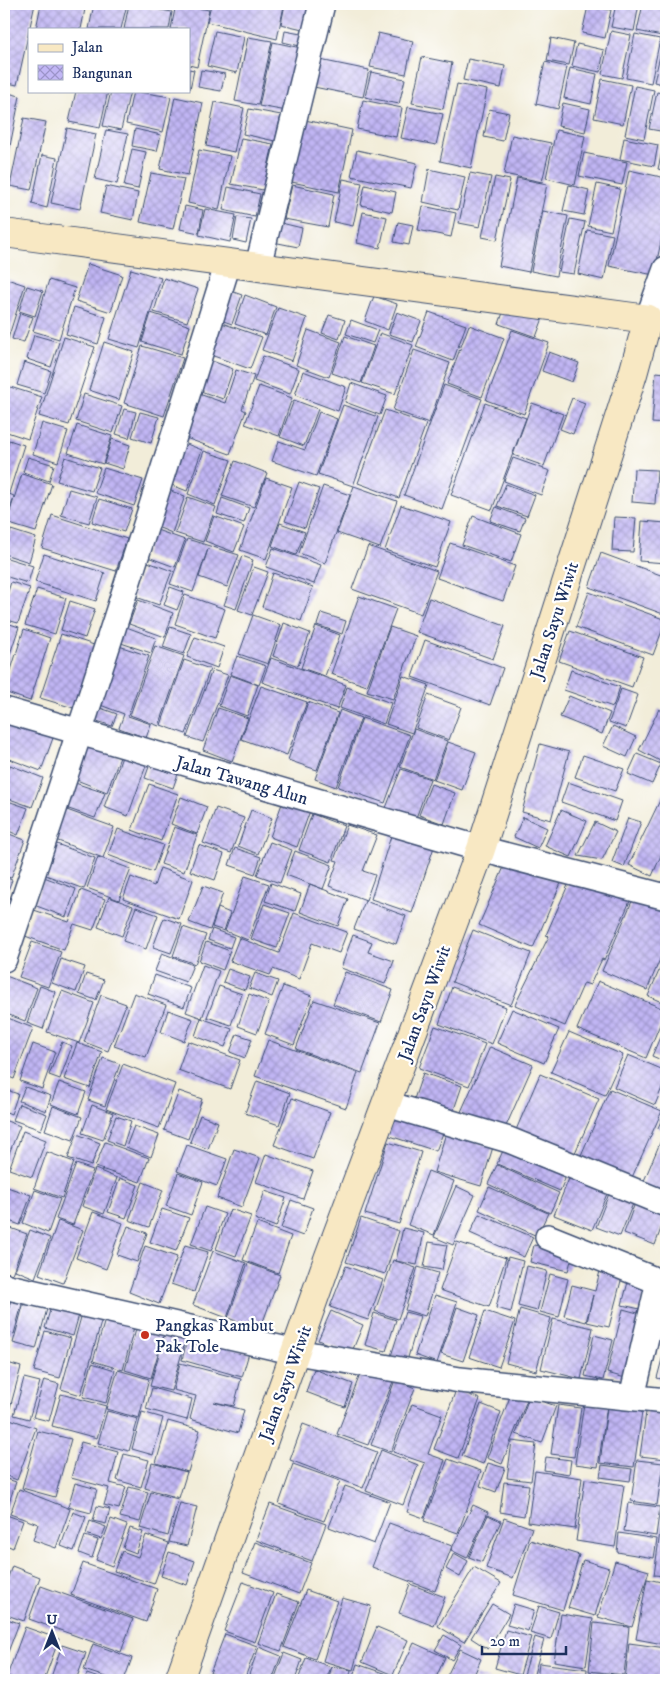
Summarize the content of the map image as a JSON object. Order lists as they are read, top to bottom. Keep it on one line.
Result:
{"streets":{"main road":["Jalan Sayu Wiwit"],"street":["Jalan Tawang Alun"]},"crossings":[["Jalan Sayu Wiwit","Jalan Tawang Alun"]],"places":["Pangkas Rambut Pak Tole"],"legend":["Jalan","Bangunan"],"scale_bar":"20 m","north":"top"}
